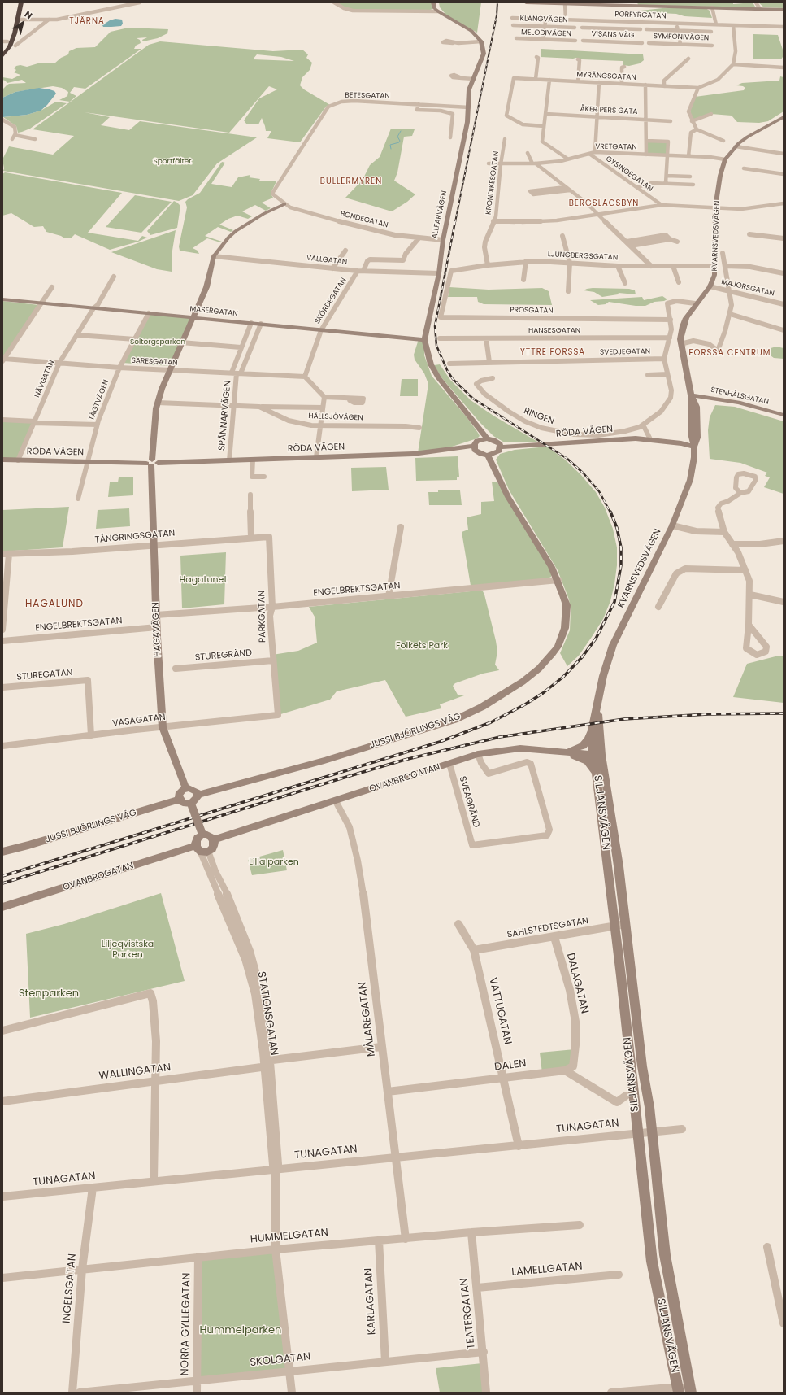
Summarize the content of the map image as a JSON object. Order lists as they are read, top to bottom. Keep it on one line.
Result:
{"streets":{"street":["PORFYRGATAN","KLANGVÄGEN","MELODIVÄGEN","VISANS VÄG","SYMFONIVÄGEN","MYRÄNGSGATAN","BETESGATAN","ÅKER PERS GATA","VRETGATAN","GYSINGEGATAN","KRONDIKESGATAN","ALLFARVÄGEN","BONDEGATAN","KVARNSVEDSVÄGEN","LJUNGBERGSGATAN","VALLGATAN","MAJORSGATAN","SKÖRDEGATAN","PROSGATAN","MASERGATAN","HANSESGATAN","SVEDJEGATAN","SARESGATAN","NÄVGATAN","STENHÅLSGATAN","TÄGTVÄGEN","SPÄNNARVÄGEN","RINGEN","HÄLLSJÖVÄGEN","RÖDA VÄGEN","TÅNGRINGSGATAN","ENGELBREKTSGATAN","PARKGATAN","HAGAVÄGEN","STUREGRÄND","STUREGATAN","VASAGATAN","JUSSI BJÖRLINGS VÄG","OVANBROGATAN","SVEAGRÄND","SILJANSVÄGEN","SAHLSTEDTSGATAN","DALAGATAN","VATTUGATAN","STATIONSGATAN","MÅLAREGATAN","DALEN","WALLINGATAN","TUNAGATAN","HUMMELGATAN","LAMELLGATAN","INGELSGATAN","KARLAGATAN","TEATERGATAN","NORRA GYLLEGATAN","SKOLGATAN"]},"crossings":[["BETESGATAN","ALLFARVÄGEN"],["BETESGATAN","BONDEGATAN"],["BETESGATAN","HAGAVÄGEN"],["VRETGATAN","GYSINGEGATAN"],["VRETGATAN","KRONDIKESGATAN"],["VRETGATAN","KVARNSVEDSVÄGEN"],["KRONDIKESGATAN","LJUNGBERGSGATAN"],["ALLFARVÄGEN","BONDEGATAN"],["ALLFARVÄGEN","VALLGATAN"],["ALLFARVÄGEN","MASERGATAN"],["ALLFARVÄGEN","RÖDA VÄGEN"],["ALLFARVÄGEN","JUSSI BJÖRLINGS VÄG"],["BONDEGATAN","HAGAVÄGEN"],["KVARNSVEDSVÄGEN","LJUNGBERGSGATAN"],["KVARNSVEDSVÄGEN","MAJORSGATAN"],["KVARNSVEDSVÄGEN","STENHÅLSGATAN"],["KVARNSVEDSVÄGEN","RINGEN"],["KVARNSVEDSVÄGEN","RÖDA VÄGEN"],["KVARNSVEDSVÄGEN","OVANBROGATAN"],["KVARNSVEDSVÄGEN","SILJANSVÄGEN"],["LJUNGBERGSGATAN","PROSGATAN"],["VALLGATAN","SKÖRDEGATAN"],["VALLGATAN","HAGAVÄGEN"],["SKÖRDEGATAN","MASERGATAN"],["SKÖRDEGATAN","SARESGATAN"],["PROSGATAN","RINGEN"],["MASERGATAN","NÄVGATAN"],["MASERGATAN","TÄGTVÄGEN"],["MASERGATAN","SPÄNNARVÄGEN"],["MASERGATAN","HAGAVÄGEN"],["HANSESGATAN","RINGEN"],["SVEDJEGATAN","RINGEN"],["SARESGATAN","NÄVGATAN"],["SARESGATAN","TÄGTVÄGEN"],["SARESGATAN","SPÄNNARVÄGEN"],["SARESGATAN","HAGAVÄGEN"],["NÄVGATAN","RÖDA VÄGEN"],["TÄGTVÄGEN","RÖDA VÄGEN"],["SPÄNNARVÄGEN","HÄLLSJÖVÄGEN"],["SPÄNNARVÄGEN","RÖDA VÄGEN"],["HÄLLSJÖVÄGEN","HAGAVÄGEN"],["RÖDA VÄGEN","HAGAVÄGEN"],["RÖDA VÄGEN","JUSSI BJÖRLINGS VÄG"],["TÅNGRINGSGATAN","PARKGATAN"],["TÅNGRINGSGATAN","HAGAVÄGEN"],["ENGELBREKTSGATAN","PARKGATAN"],["ENGELBREKTSGATAN","HAGAVÄGEN"],["ENGELBREKTSGATAN","JUSSI BJÖRLINGS VÄG"],["PARKGATAN","STUREGRÄND"],["PARKGATAN","VASAGATAN"],["HAGAVÄGEN","VASAGATAN"],["HAGAVÄGEN","JUSSI BJÖRLINGS VÄG"],["STUREGATAN","VASAGATAN"],["OVANBROGATAN","SVEAGRÄND"],["OVANBROGATAN","SILJANSVÄGEN"],["OVANBROGATAN","STATIONSGATAN"],["OVANBROGATAN","MÅLAREGATAN"],["SILJANSVÄGEN","SAHLSTEDTSGATAN"],["SILJANSVÄGEN","TUNAGATAN"],["SAHLSTEDTSGATAN","DALAGATAN"],["SAHLSTEDTSGATAN","VATTUGATAN"],["DALAGATAN","DALEN"],["VATTUGATAN","DALEN"],["VATTUGATAN","TUNAGATAN"],["STATIONSGATAN","WALLINGATAN"],["STATIONSGATAN","TUNAGATAN"],["STATIONSGATAN","HUMMELGATAN"],["STATIONSGATAN","SKOLGATAN"],["MÅLAREGATAN","DALEN"],["MÅLAREGATAN","WALLINGATAN"],["MÅLAREGATAN","TUNAGATAN"],["MÅLAREGATAN","HUMMELGATAN"],["TUNAGATAN","INGELSGATAN"],["HUMMELGATAN","INGELSGATAN"],["HUMMELGATAN","KARLAGATAN"],["HUMMELGATAN","TEATERGATAN"],["HUMMELGATAN","NORRA GYLLEGATAN"],["LAMELLGATAN","TEATERGATAN"],["KARLAGATAN","SKOLGATAN"],["TEATERGATAN","SKOLGATAN"],["NORRA GYLLEGATAN","SKOLGATAN"]],"districts":["TJÄRNA","BULLERMYREN","BERGSLAGSBYN","YTTRE FORSSA","FORSSA CENTRUM","HAGALUND"],"parks":["Sportfältet","Soltorgsparken","Hagatunet","Folkets Park","Lilla parken","Liljeqvistska Parken","Stenparken","Hummelparken"],"north":"top right"}
